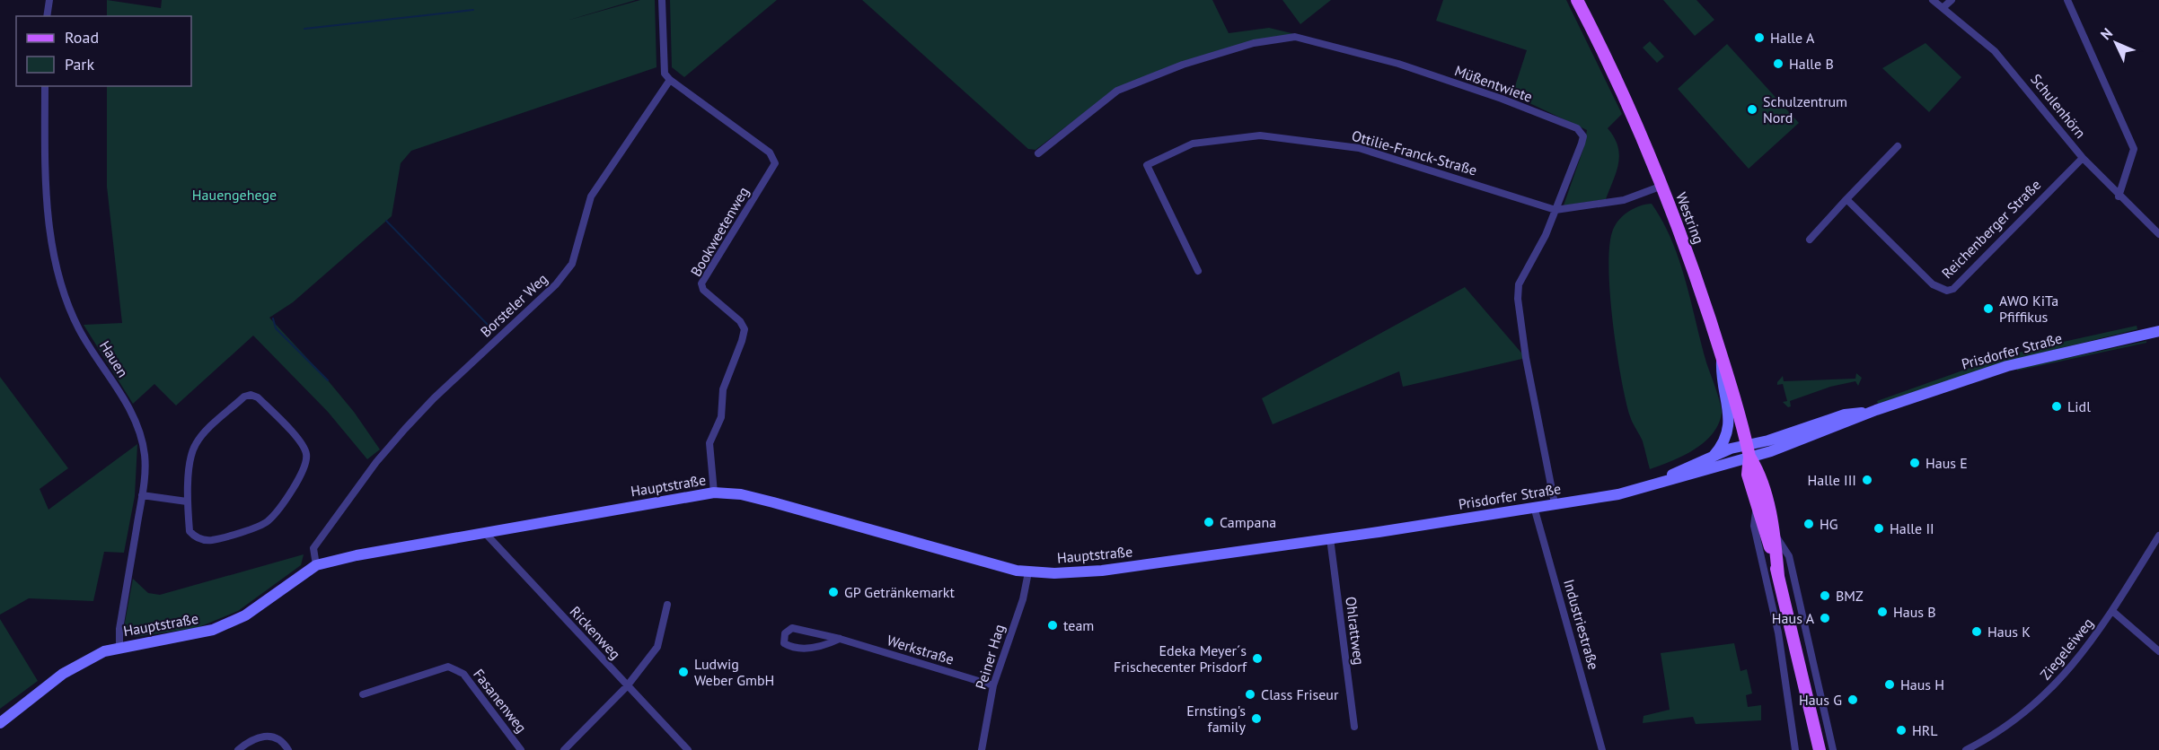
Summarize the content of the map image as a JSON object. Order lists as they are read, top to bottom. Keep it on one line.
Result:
{"streets":{"main road":["Westring","Prisdorfer Straße","Hauptstraße"],"street":["Müßentwiete","Schulenhörn","Ottilie-Franck-Straße","Reichenberger Straße","Bookweetenweg","Borsteler Weg","Hauen","Industriestraße","Ohlrattweg","Rickenweg","Ziegeleiweg","Werkstraße","Peiner Hag","Fasanenweg"]},"crossings":[["Müßentwiete","Ottilie-Franck-Straße"],["Müßentwiete","Prisdorfer Straße"],["Schulenhörn","Reichenberger Straße"],["Ottilie-Franck-Straße","Westring"],["Westring","Prisdorfer Straße"],["Bookweetenweg","Borsteler Weg"],["Bookweetenweg","Hauptstraße"],["Borsteler Weg","Hauptstraße"],["Prisdorfer Straße","Hauptstraße"],["Prisdorfer Straße","Industriestraße"],["Hauen","Hauptstraße"],["Hauptstraße","Ohlrattweg"],["Hauptstraße","Rickenweg"],["Hauptstraße","Peiner Hag"],["Werkstraße","Peiner Hag"]],"parks":["Hauengehege"],"places":["Halle A","Halle B","Schulzentrum Nord","AWO KiTa Pfiffikus","Lidl","Haus E","Halle III","Campana","HG","Halle II","GP Getränkemarkt","BMZ","Haus B","Haus A","team","Haus K","Edeka Meyer´s Frischecenter Prisdorf","Ludwig Weber GmbH","Haus H","Class Friseur","Haus G","Ernsting's family","HRL"],"legend":["Road","Park"],"north":"top left"}
